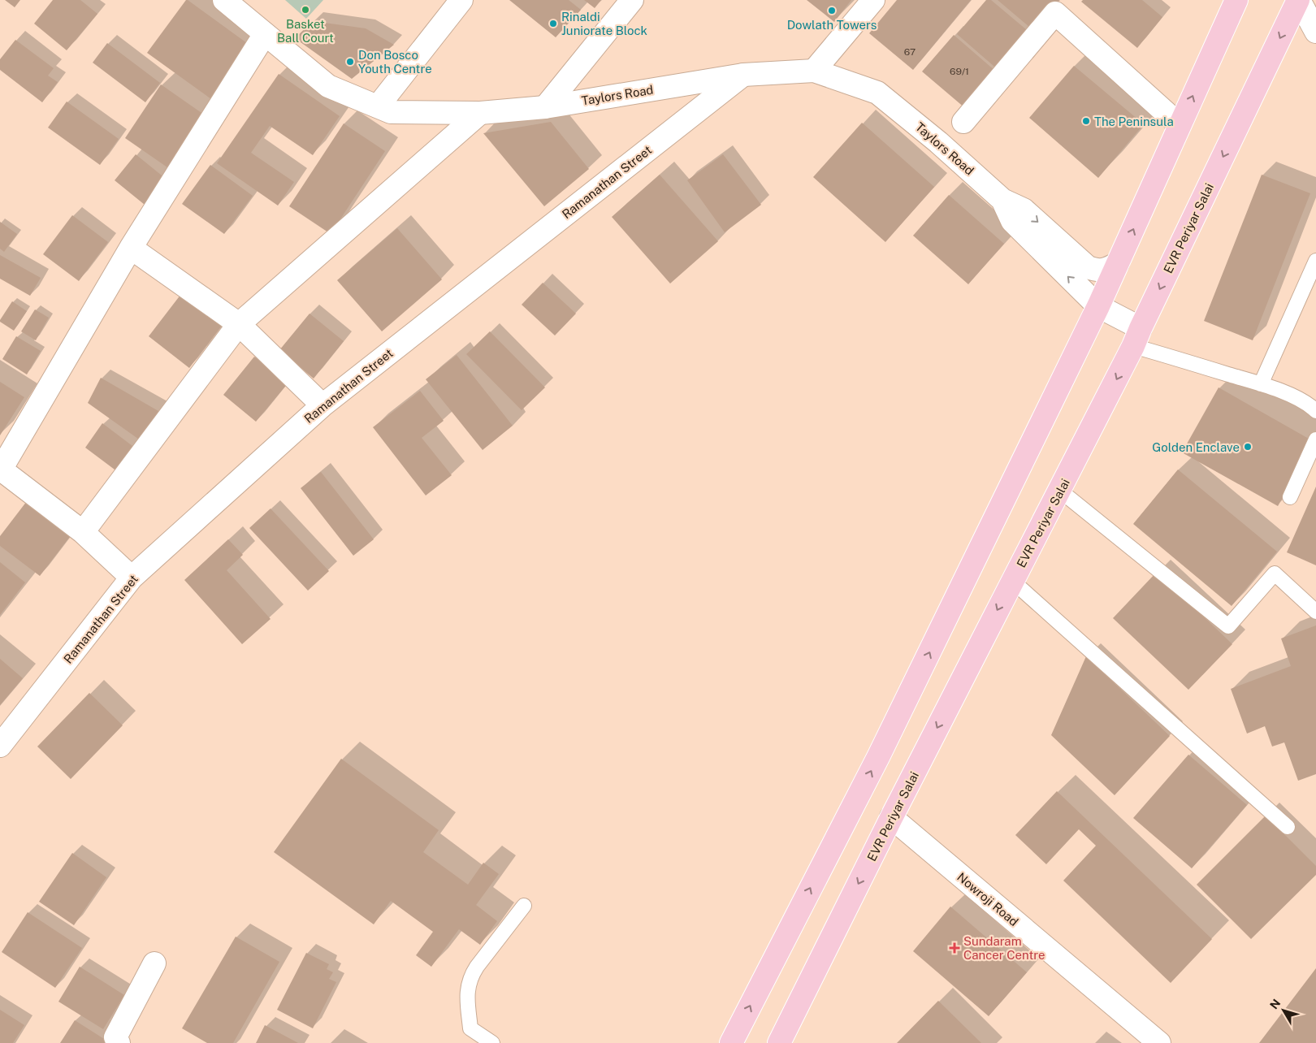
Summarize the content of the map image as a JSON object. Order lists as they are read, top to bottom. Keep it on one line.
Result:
{"streets":{"main road":["EVR Periyar Salai"],"street":["Taylors Road","Ramanathan Street","Nowroji Road"]},"crossings":[["Taylors Road","Ramanathan Street"],["Taylors Road","EVR Periyar Salai"],["EVR Periyar Salai","Nowroji Road"]],"places":{"other":["Basket Ball Court","Dowlath Towers","Rinaldi Juniorate Block","Don Bosco Youth Centre","The Peninsula","Golden Enclave"],"health":["Sundaram Cancer Centre"]},"house_numbers":["67","69/1"],"north":"top left"}
